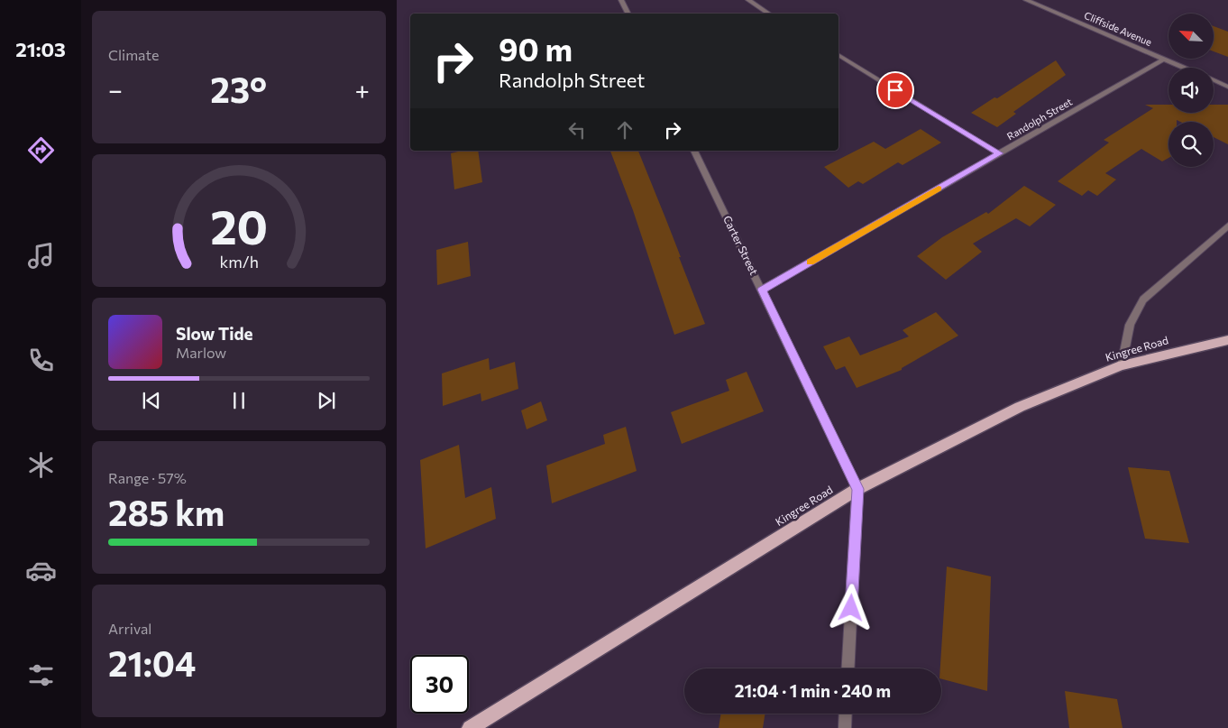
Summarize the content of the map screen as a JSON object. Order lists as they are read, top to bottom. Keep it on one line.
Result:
{"streets":{"main road":["Kingree Road"],"street":["Cliffside Avenue","Randolph Street","Carter Street"]},"crossings":[["Cliffside Avenue","Randolph Street"],["Randolph Street","Carter Street"],["Carter Street","Kingree Road"]],"north":"top left","page":{"tabs":"21:03","tile":["Climate",["Range · 57%","285 km"],["Arrival","21:04"]],"turn":["90 m","Randolph Street"],"heat":["−","23°","+"],"song":["Slow Tide","Marlow"],"limit":"30","trip":"21:04 · 1 min · 240 m","gauge":["20","km/h"]}}
